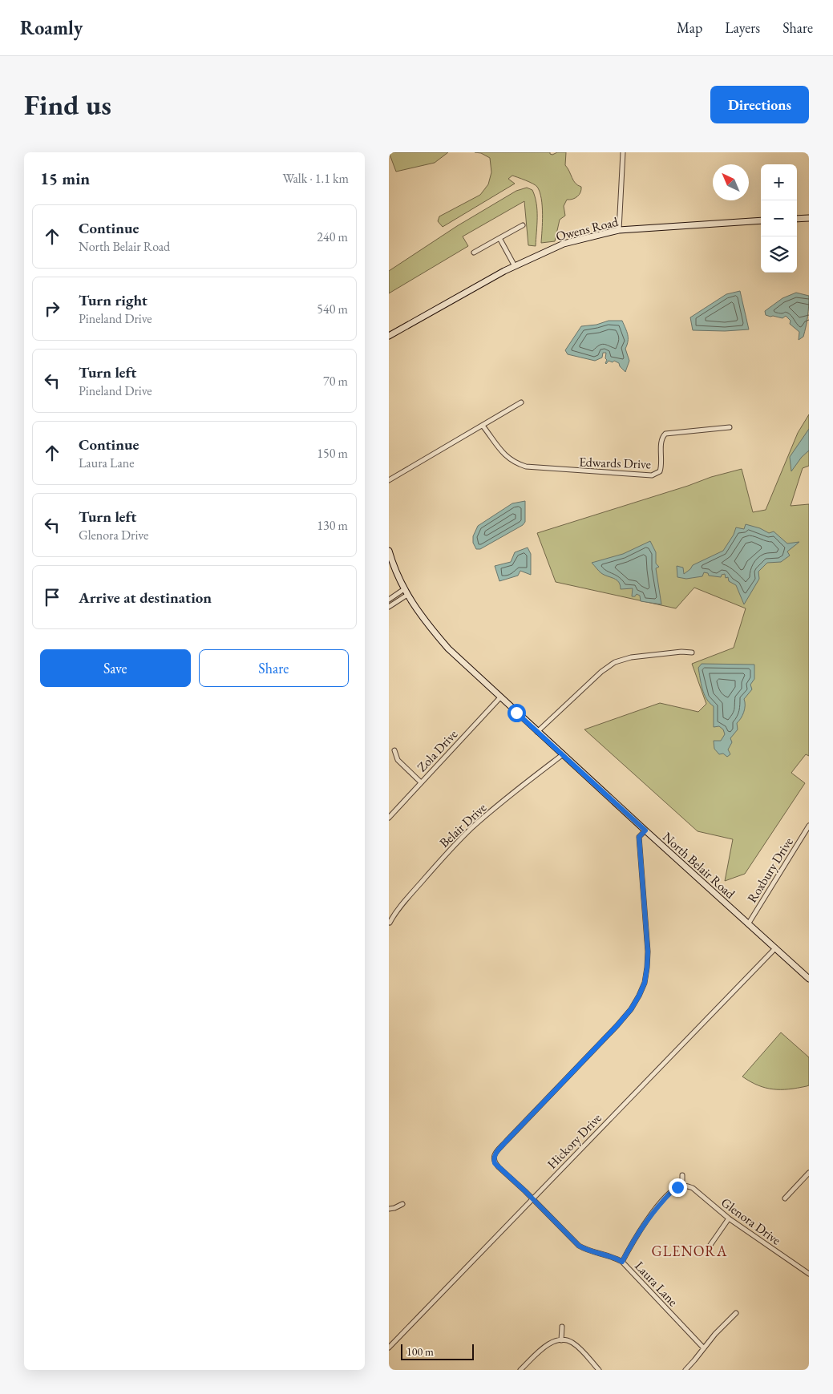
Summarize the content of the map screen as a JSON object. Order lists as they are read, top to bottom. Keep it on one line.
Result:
{"streets":{"main road":["Owens Road","North Belair Road"],"street":["Edwards Drive","Zola Drive","Belair Drive","Roxbury Drive","Hickory Drive","Glenora Drive","Laura Lane"]},"crossings":[["Zola Drive","North Belair Road"],["Belair Drive","North Belair Road"],["North Belair Road","Roxbury Drive"],["North Belair Road","Hickory Drive"],["North Belair Road","Laura Lane"],["Hickory Drive","Laura Lane"]],"districts":["GLENORA"],"scale_bar":"100 m","north":"top left","page":{"header":"Roamly","nav":["Map","Layers","Share"],"buttons":["Directions",["Save","Share"]],"title":"Find us","heading":["15 min","Walk · 1.1 km"],"map_buttons":["+","−"],"list":[["Continue","North Belair Road","240 m"],["Turn right","Pineland Drive","540 m"],["Turn left","Pineland Drive","70 m"],["Continue","Laura Lane","150 m"],["Turn left","Glenora Drive","130 m"],"Arrive at destination"],"scale":"100 m"}}
